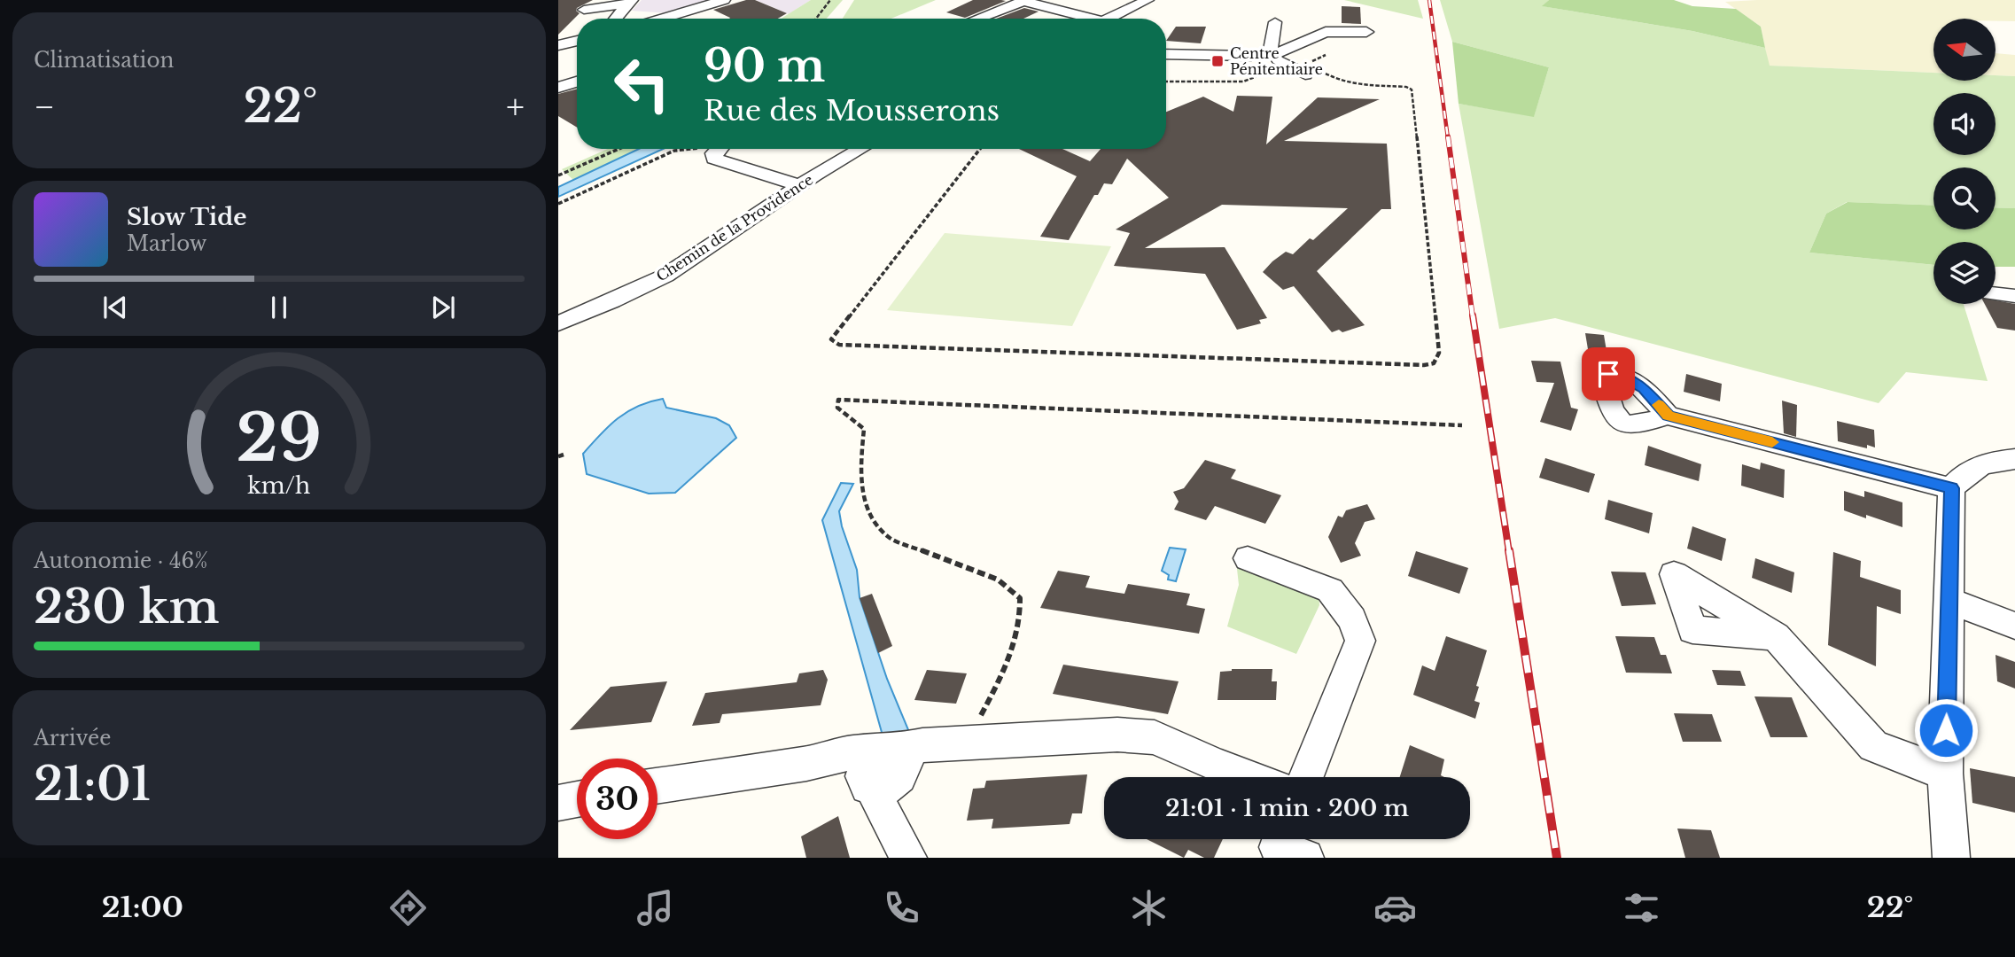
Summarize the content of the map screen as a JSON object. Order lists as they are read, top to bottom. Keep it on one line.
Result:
{"streets":{"street":["Chemin de la Providence"]},"places":{"transit":["Centre Pénitentiaire"]},"north":"left","page":{"tile":["Climatisation",["Autonomie · 46%","230 km"],["Arrivée","21:01"]],"turn":["90 m","Rue des Mousserons"],"heat":["−","22°","+"],"song":["Slow Tide","Marlow"],"limit":"30","trip":"21:01 · 1 min · 200 m","tabs":["21:00","22°"],"gauge":["29","km/h"]}}
